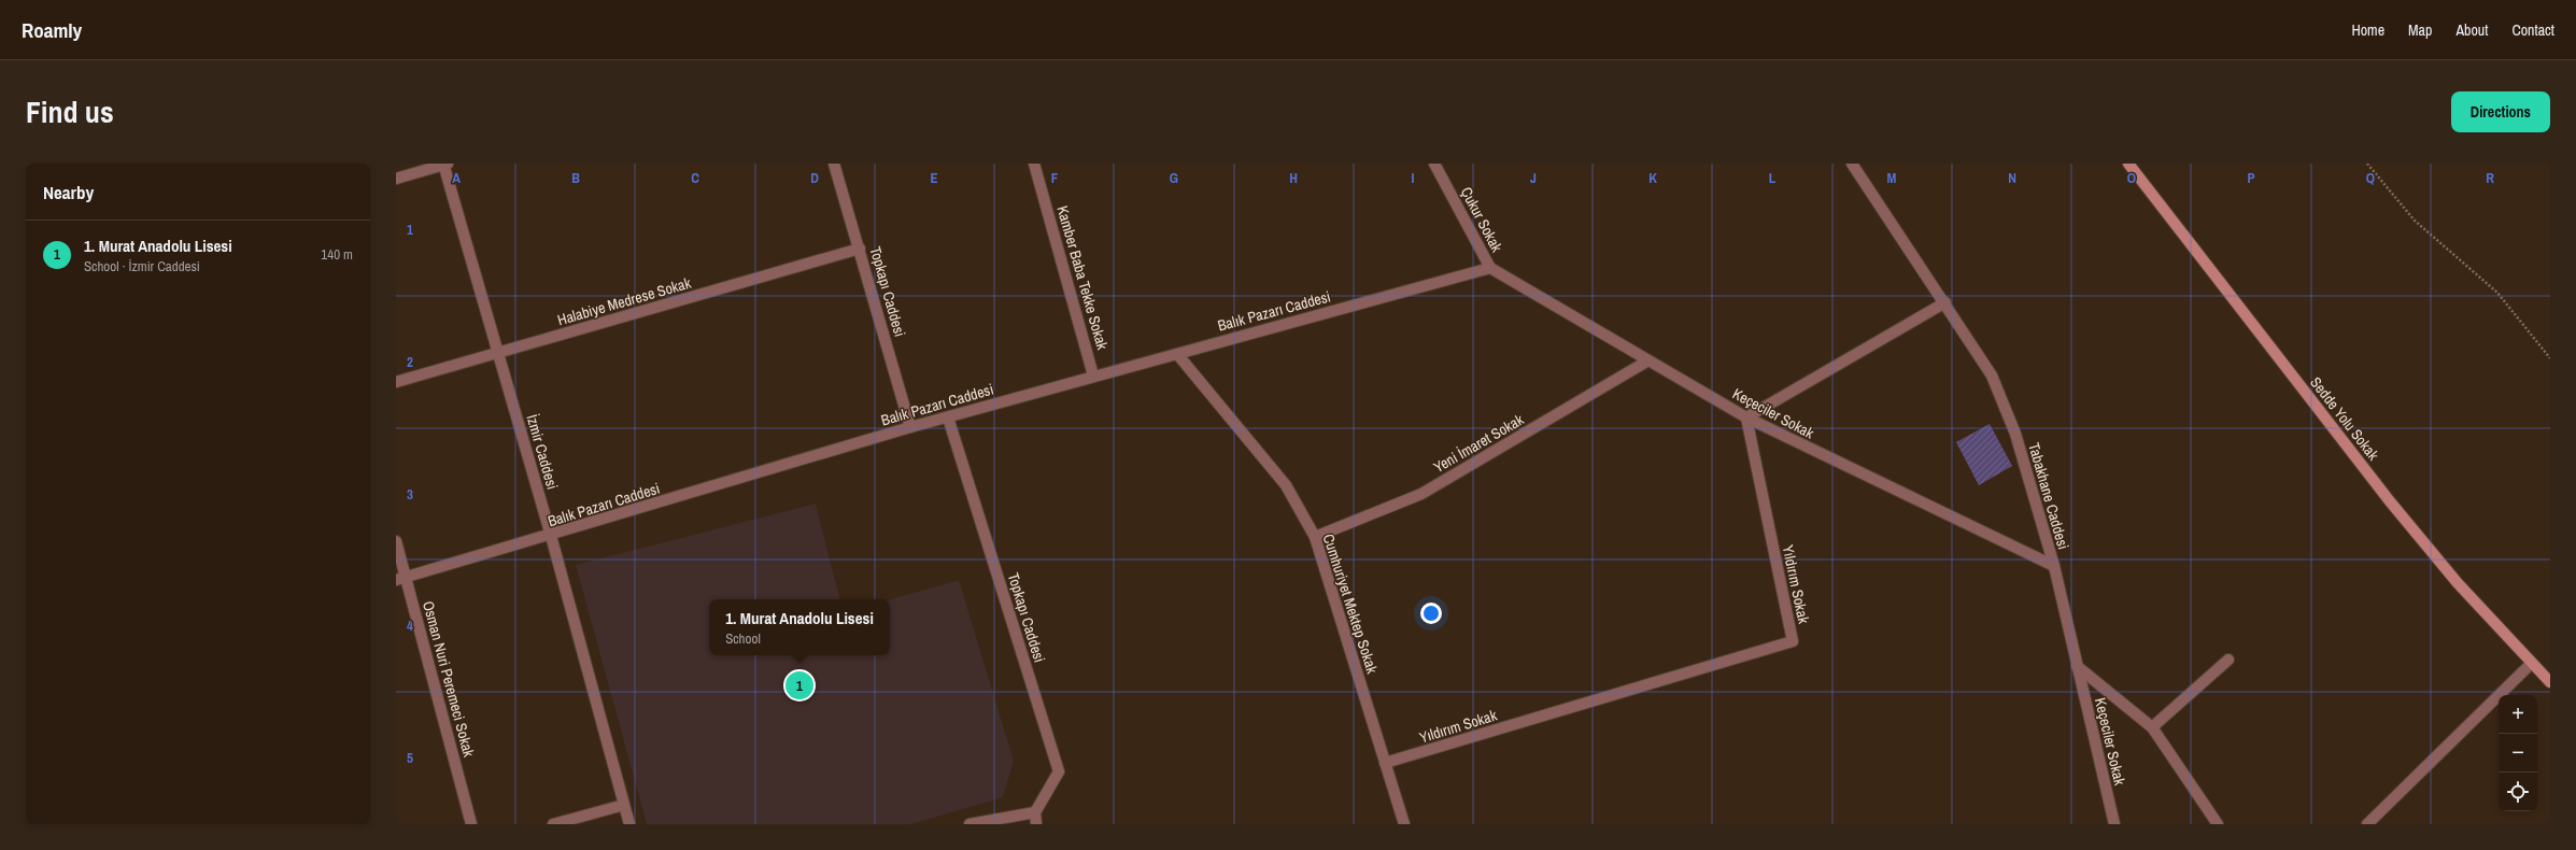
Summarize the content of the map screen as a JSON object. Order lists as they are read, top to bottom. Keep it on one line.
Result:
{"streets":{"main road":["Sedde Yolu Sokak"],"street":["Çukur Sokak","Kamber Baba Tekke Sokak","Topkapı Caddesi","Halabiye Medrese Sokak","Balık Pazarı Caddesi","Keçeciler Sokak","Yeni İmaret Sokak","İzmir Caddesi","Tabakhane Caddesi","Yıldırım Sokak","Cumhuriyet Mektep Sokak","Osman Nuri Peremeci Sokak"]},"crossings":[["Çukur Sokak","Balık Pazarı Caddesi"],["Çukur Sokak","Keçeciler Sokak"],["Kamber Baba Tekke Sokak","Balık Pazarı Caddesi"],["Topkapı Caddesi","Halabiye Medrese Sokak"],["Topkapı Caddesi","Balık Pazarı Caddesi"],["Halabiye Medrese Sokak","İzmir Caddesi"],["Balık Pazarı Caddesi","Keçeciler Sokak"],["Balık Pazarı Caddesi","İzmir Caddesi"],["Balık Pazarı Caddesi","Cumhuriyet Mektep Sokak"],["Balık Pazarı Caddesi","Osman Nuri Peremeci Sokak"],["Keçeciler Sokak","Yeni İmaret Sokak"],["Keçeciler Sokak","Tabakhane Caddesi"],["Keçeciler Sokak","Yıldırım Sokak"],["Yeni İmaret Sokak","Cumhuriyet Mektep Sokak"],["Yıldırım Sokak","Cumhuriyet Mektep Sokak"]],"page":{"header":"Roamly","nav":["Home","Map","About","Contact"],"title":"Find us","buttons":"Directions","heading":"Nearby","list":[{"mark":"1","name":"1. Murat Anadolu Lisesi","note":"School · İzmir Caddesi","value":"140 m"}],"popup":["1. Murat Anadolu Lisesi","School"],"pins":"1","map_buttons":["+","−"]},"grid":{"columns":["A","B","C","D","E","F","G","H","I","J","K","L","M","N","O","P","Q","R"],"rows":["1","2","3","4","5"]}}
